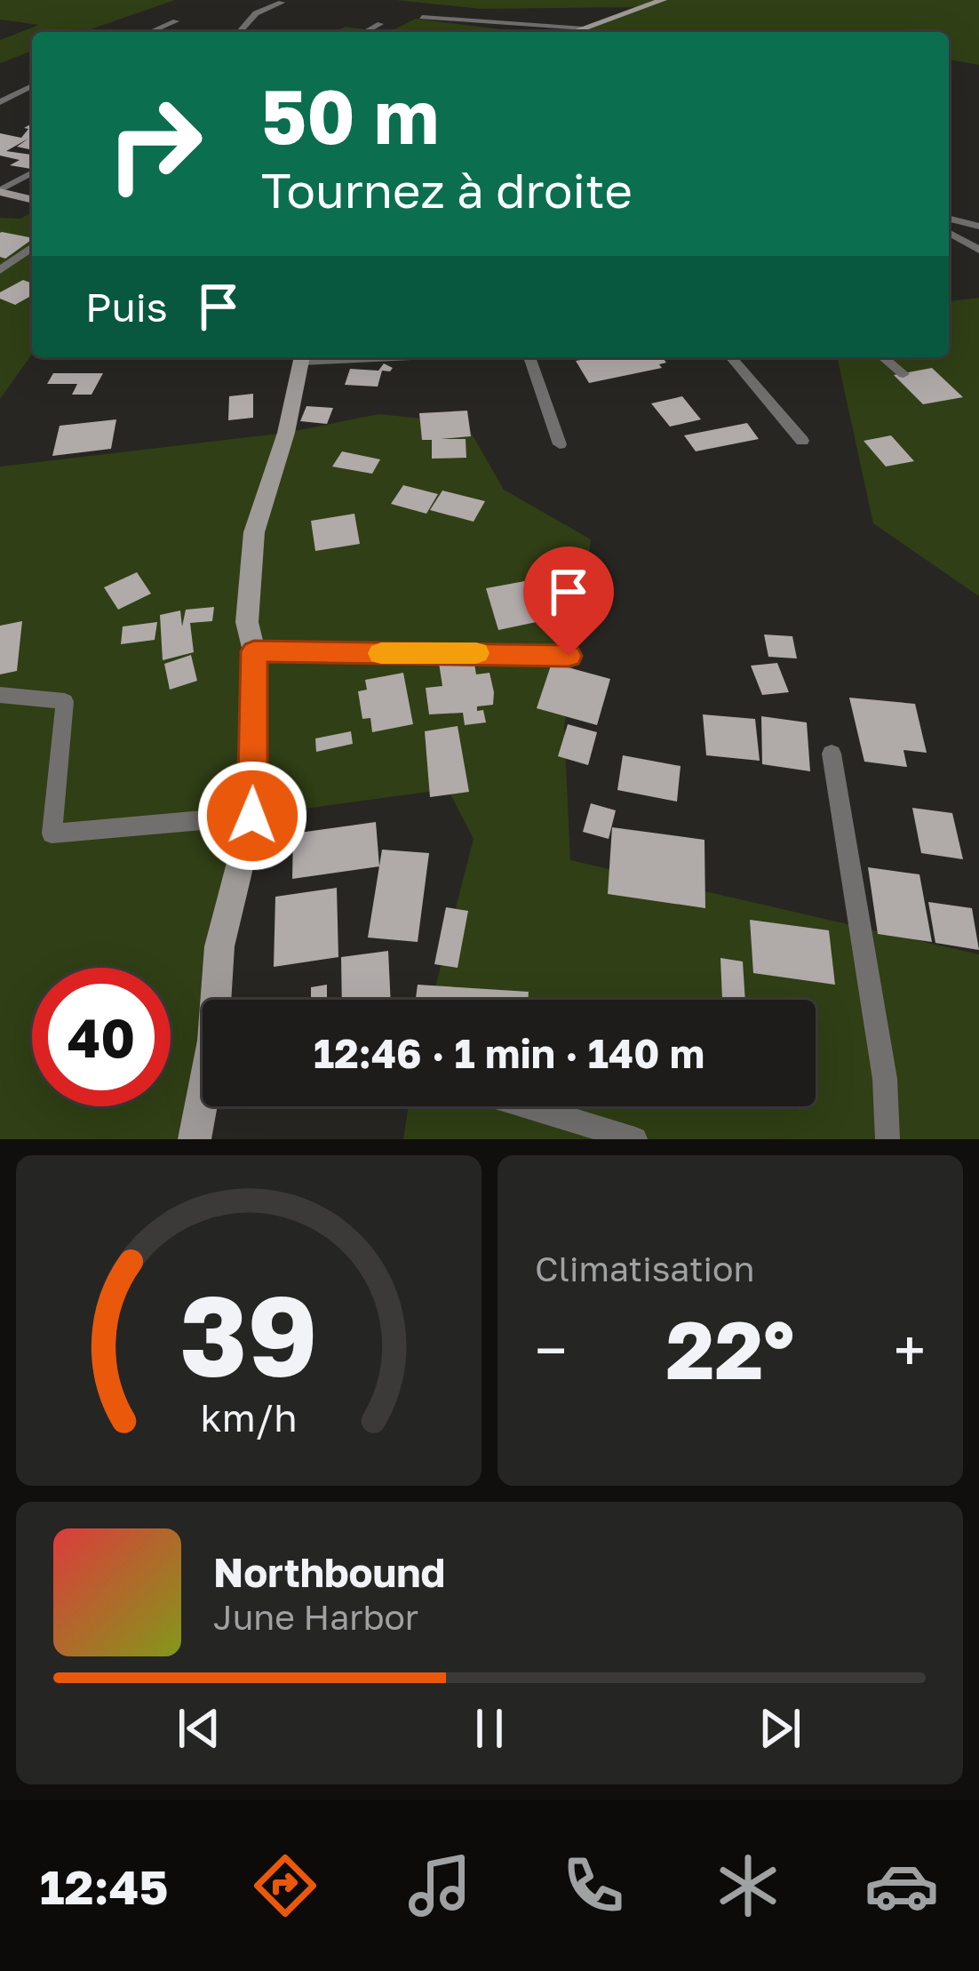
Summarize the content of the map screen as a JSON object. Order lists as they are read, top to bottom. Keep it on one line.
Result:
{"page":{"turn":["50 m","Tournez à droite"],"then":"Puis","limit":"40","trip":"12:46 · 1 min · 140 m","tile":"Climatisation","heat":["−","22°","+"],"song":["Northbound","June Harbor"],"tabs":"12:45","gauge":["39","km/h"]}}
